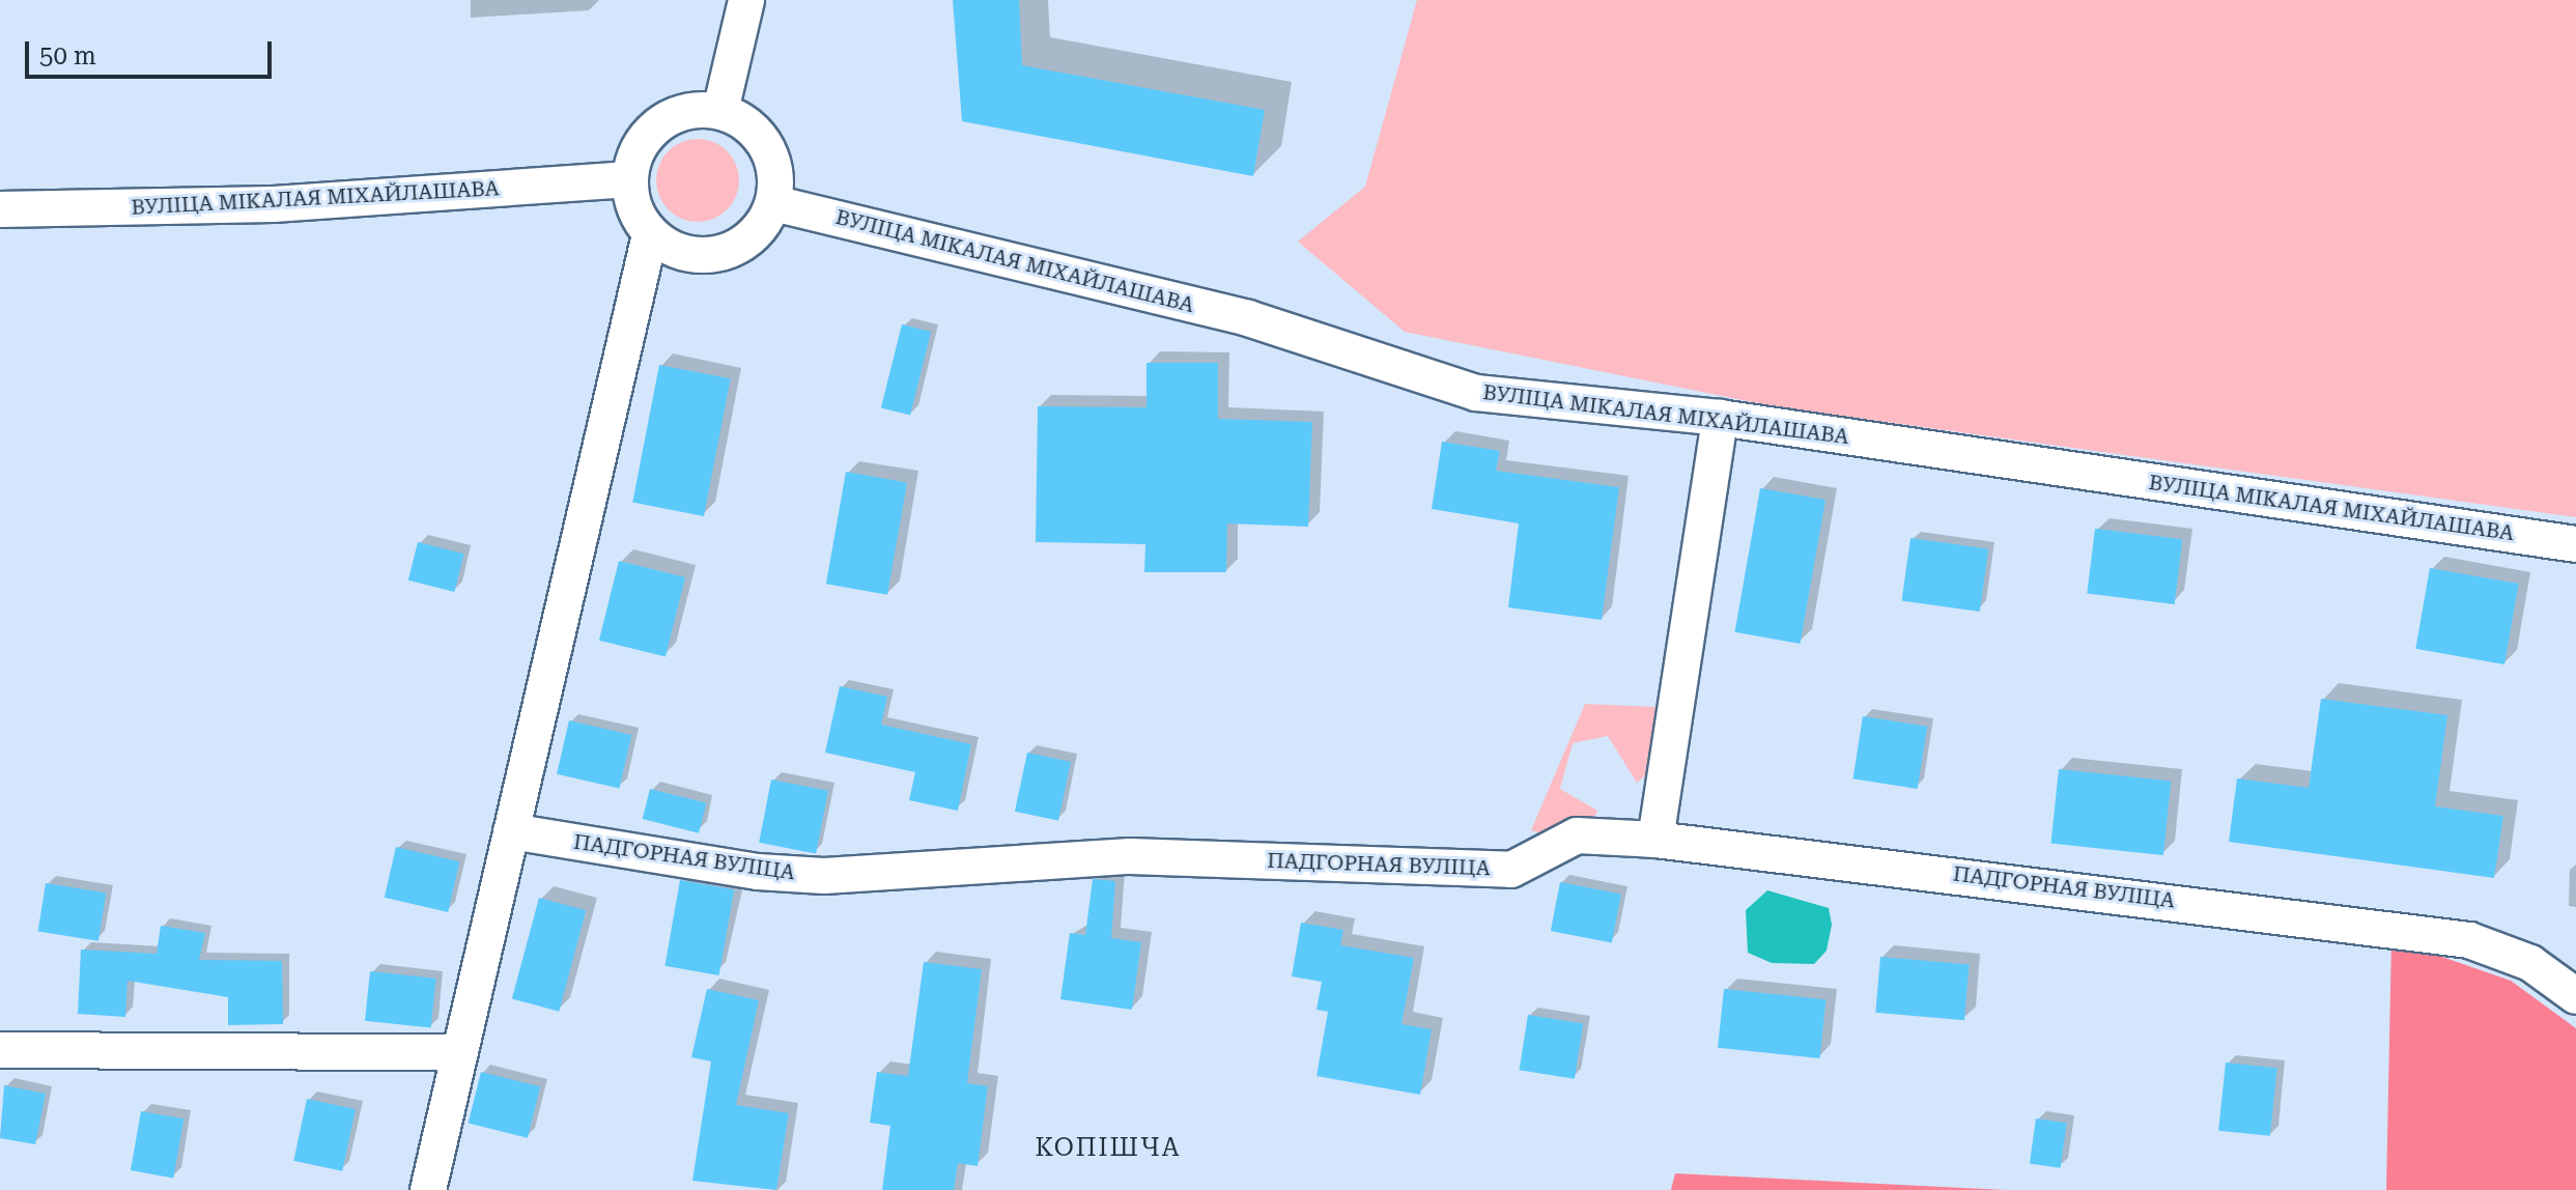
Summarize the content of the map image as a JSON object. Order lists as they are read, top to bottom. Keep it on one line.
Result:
{"streets":{"street":["ВУЛІЦА МІКАЛАЯ МІХАЙЛАШАВА","ПАДГОРНАЯ ВУЛІЦА"]},"districts":["КОПІШЧА"],"scale_bar":"50 m"}
